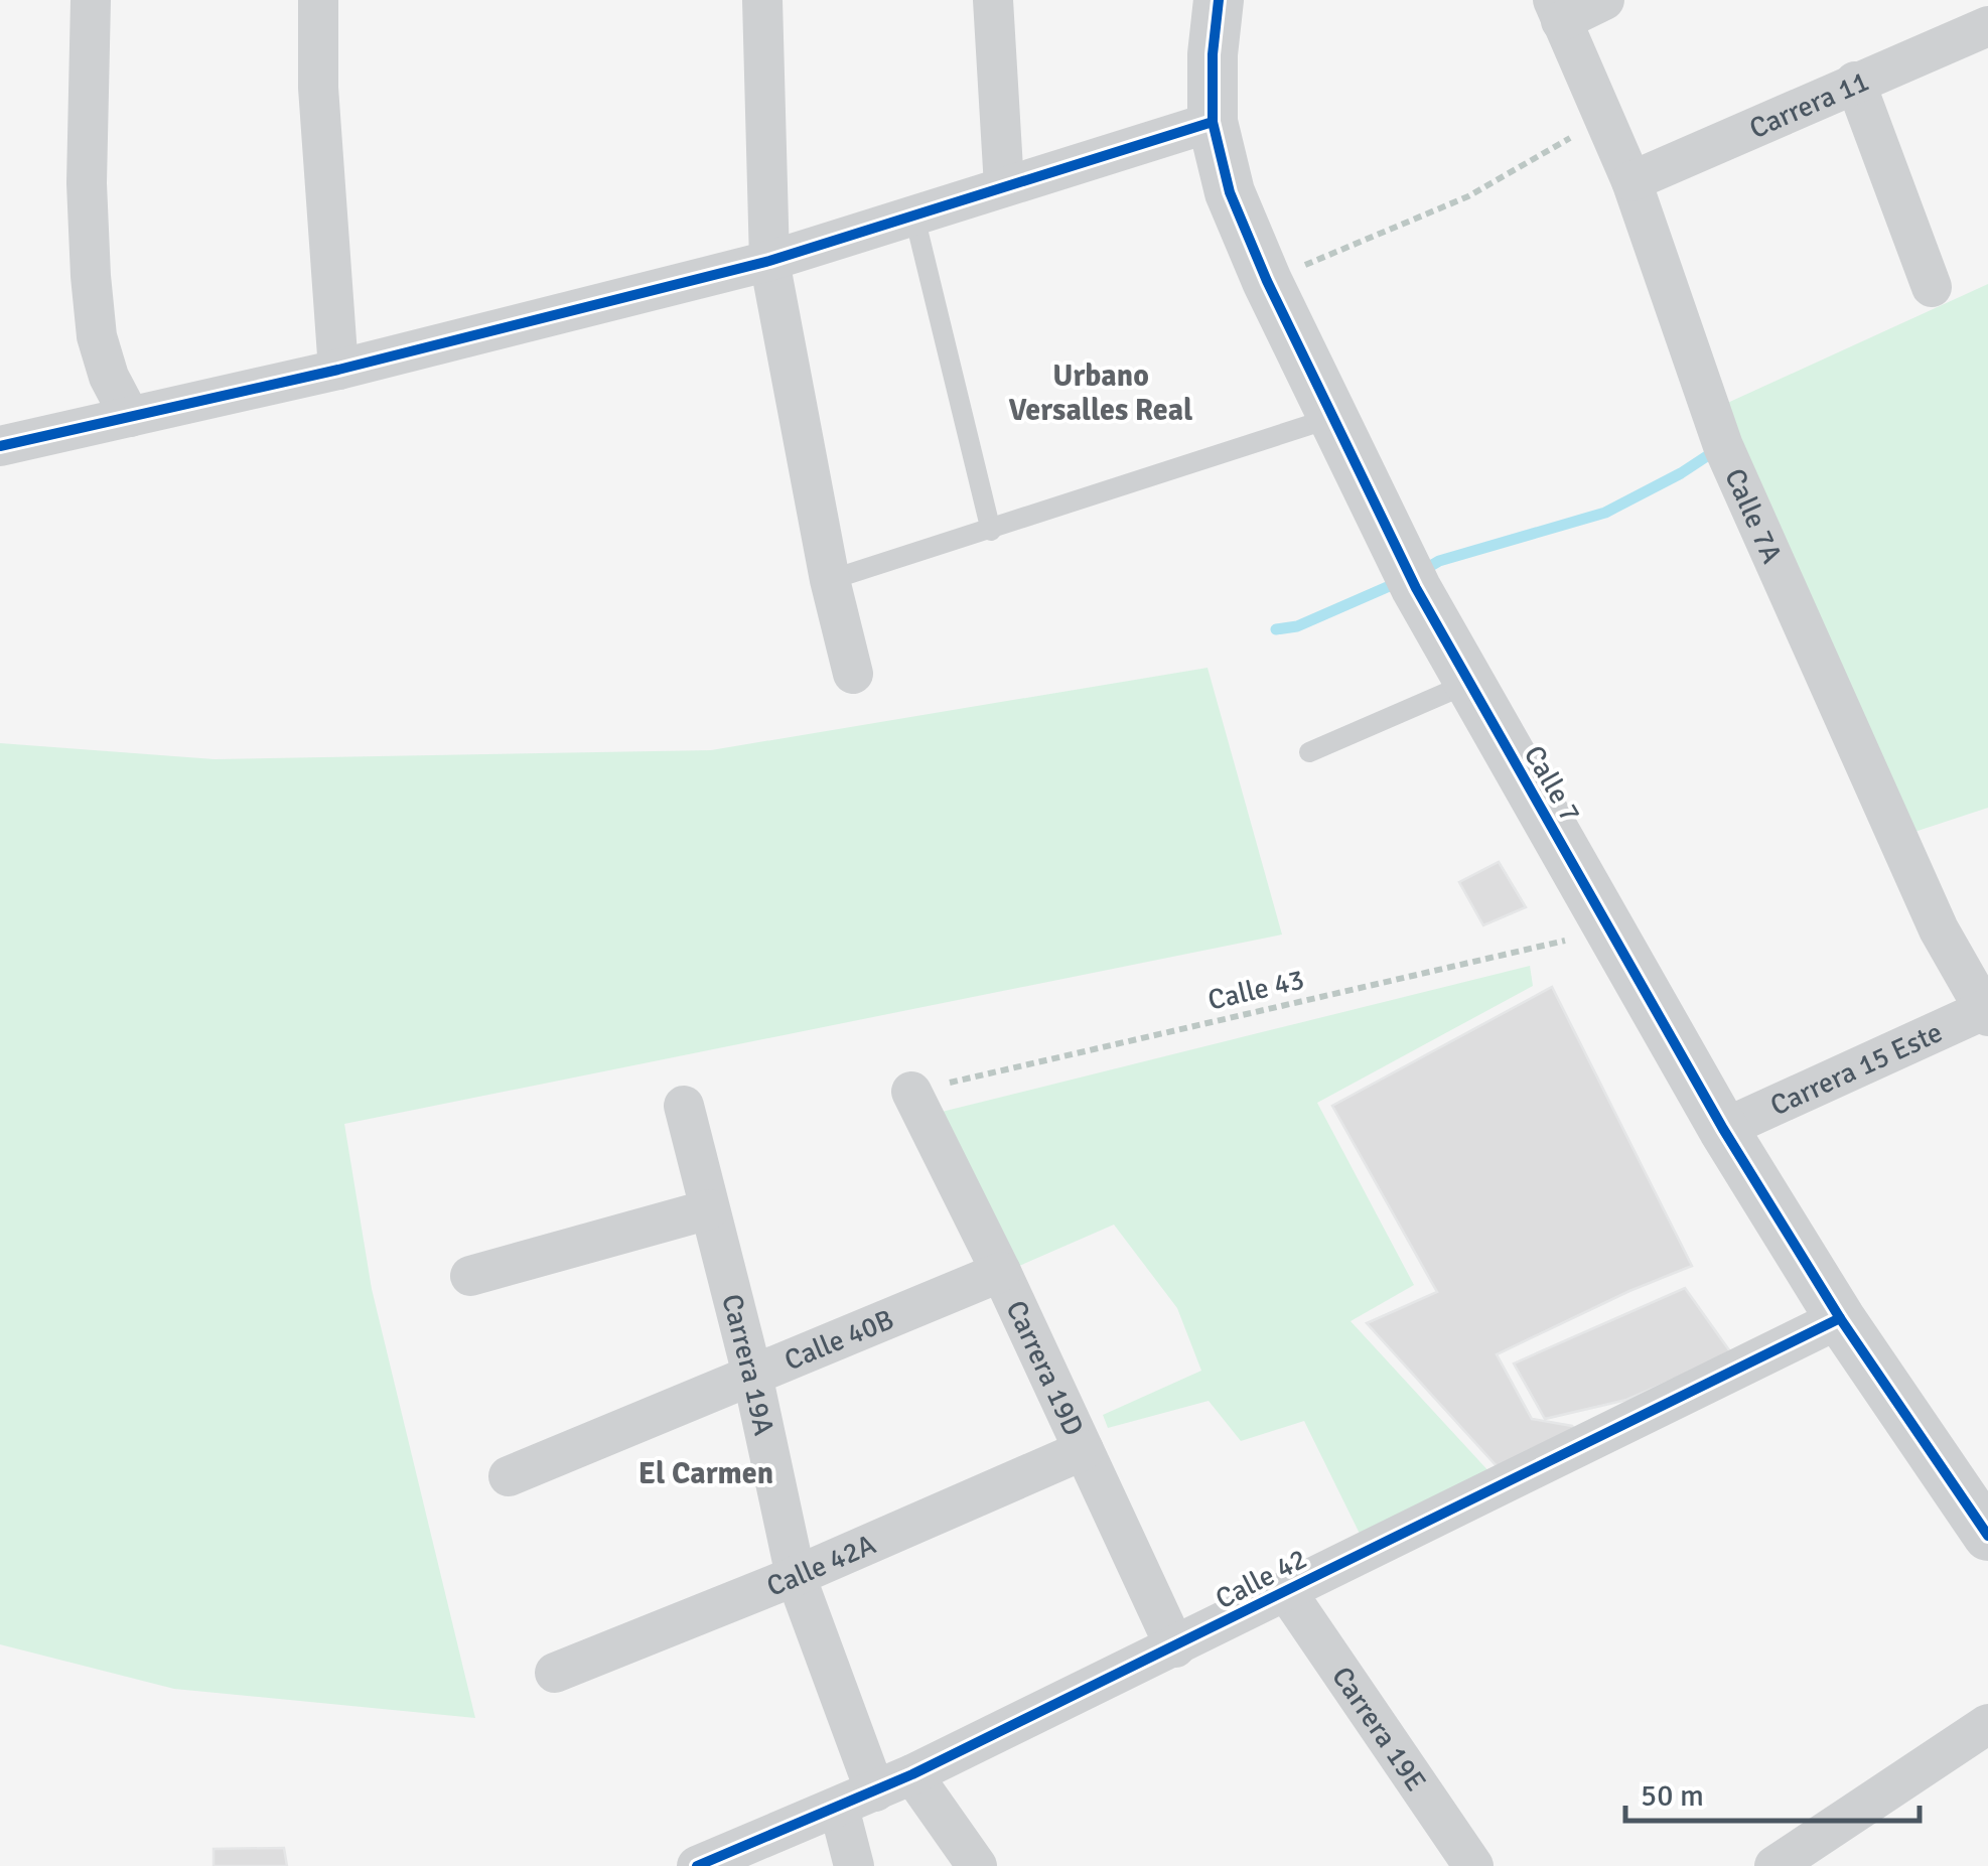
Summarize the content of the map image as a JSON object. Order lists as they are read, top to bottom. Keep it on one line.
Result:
{"streets":{"street":["Carrera 11","Calle 7A","Calle 7","Carrera 15 Este","Calle 40B","Carrera 19A","Carrera 19D","Calle 42A","Calle 42","Carrera 19E"],"path":["Calle 43"]},"crossings":[["Carrera 11","Calle 7A"],["Calle 7A","Carrera 15 Este"],["Calle 7","Calle 43"],["Calle 7","Carrera 15 Este"],["Calle 7","Calle 42"],["Calle 43","Carrera 19D"],["Calle 40B","Carrera 19A"],["Calle 40B","Carrera 19D"],["Carrera 19A","Calle 42A"],["Carrera 19A","Calle 42"],["Carrera 19D","Calle 42A"],["Carrera 19D","Calle 42"],["Calle 42","Carrera 19E"]],"districts":["Urbano Versalles Real","El Carmen"],"scale_bar":"50 m"}
